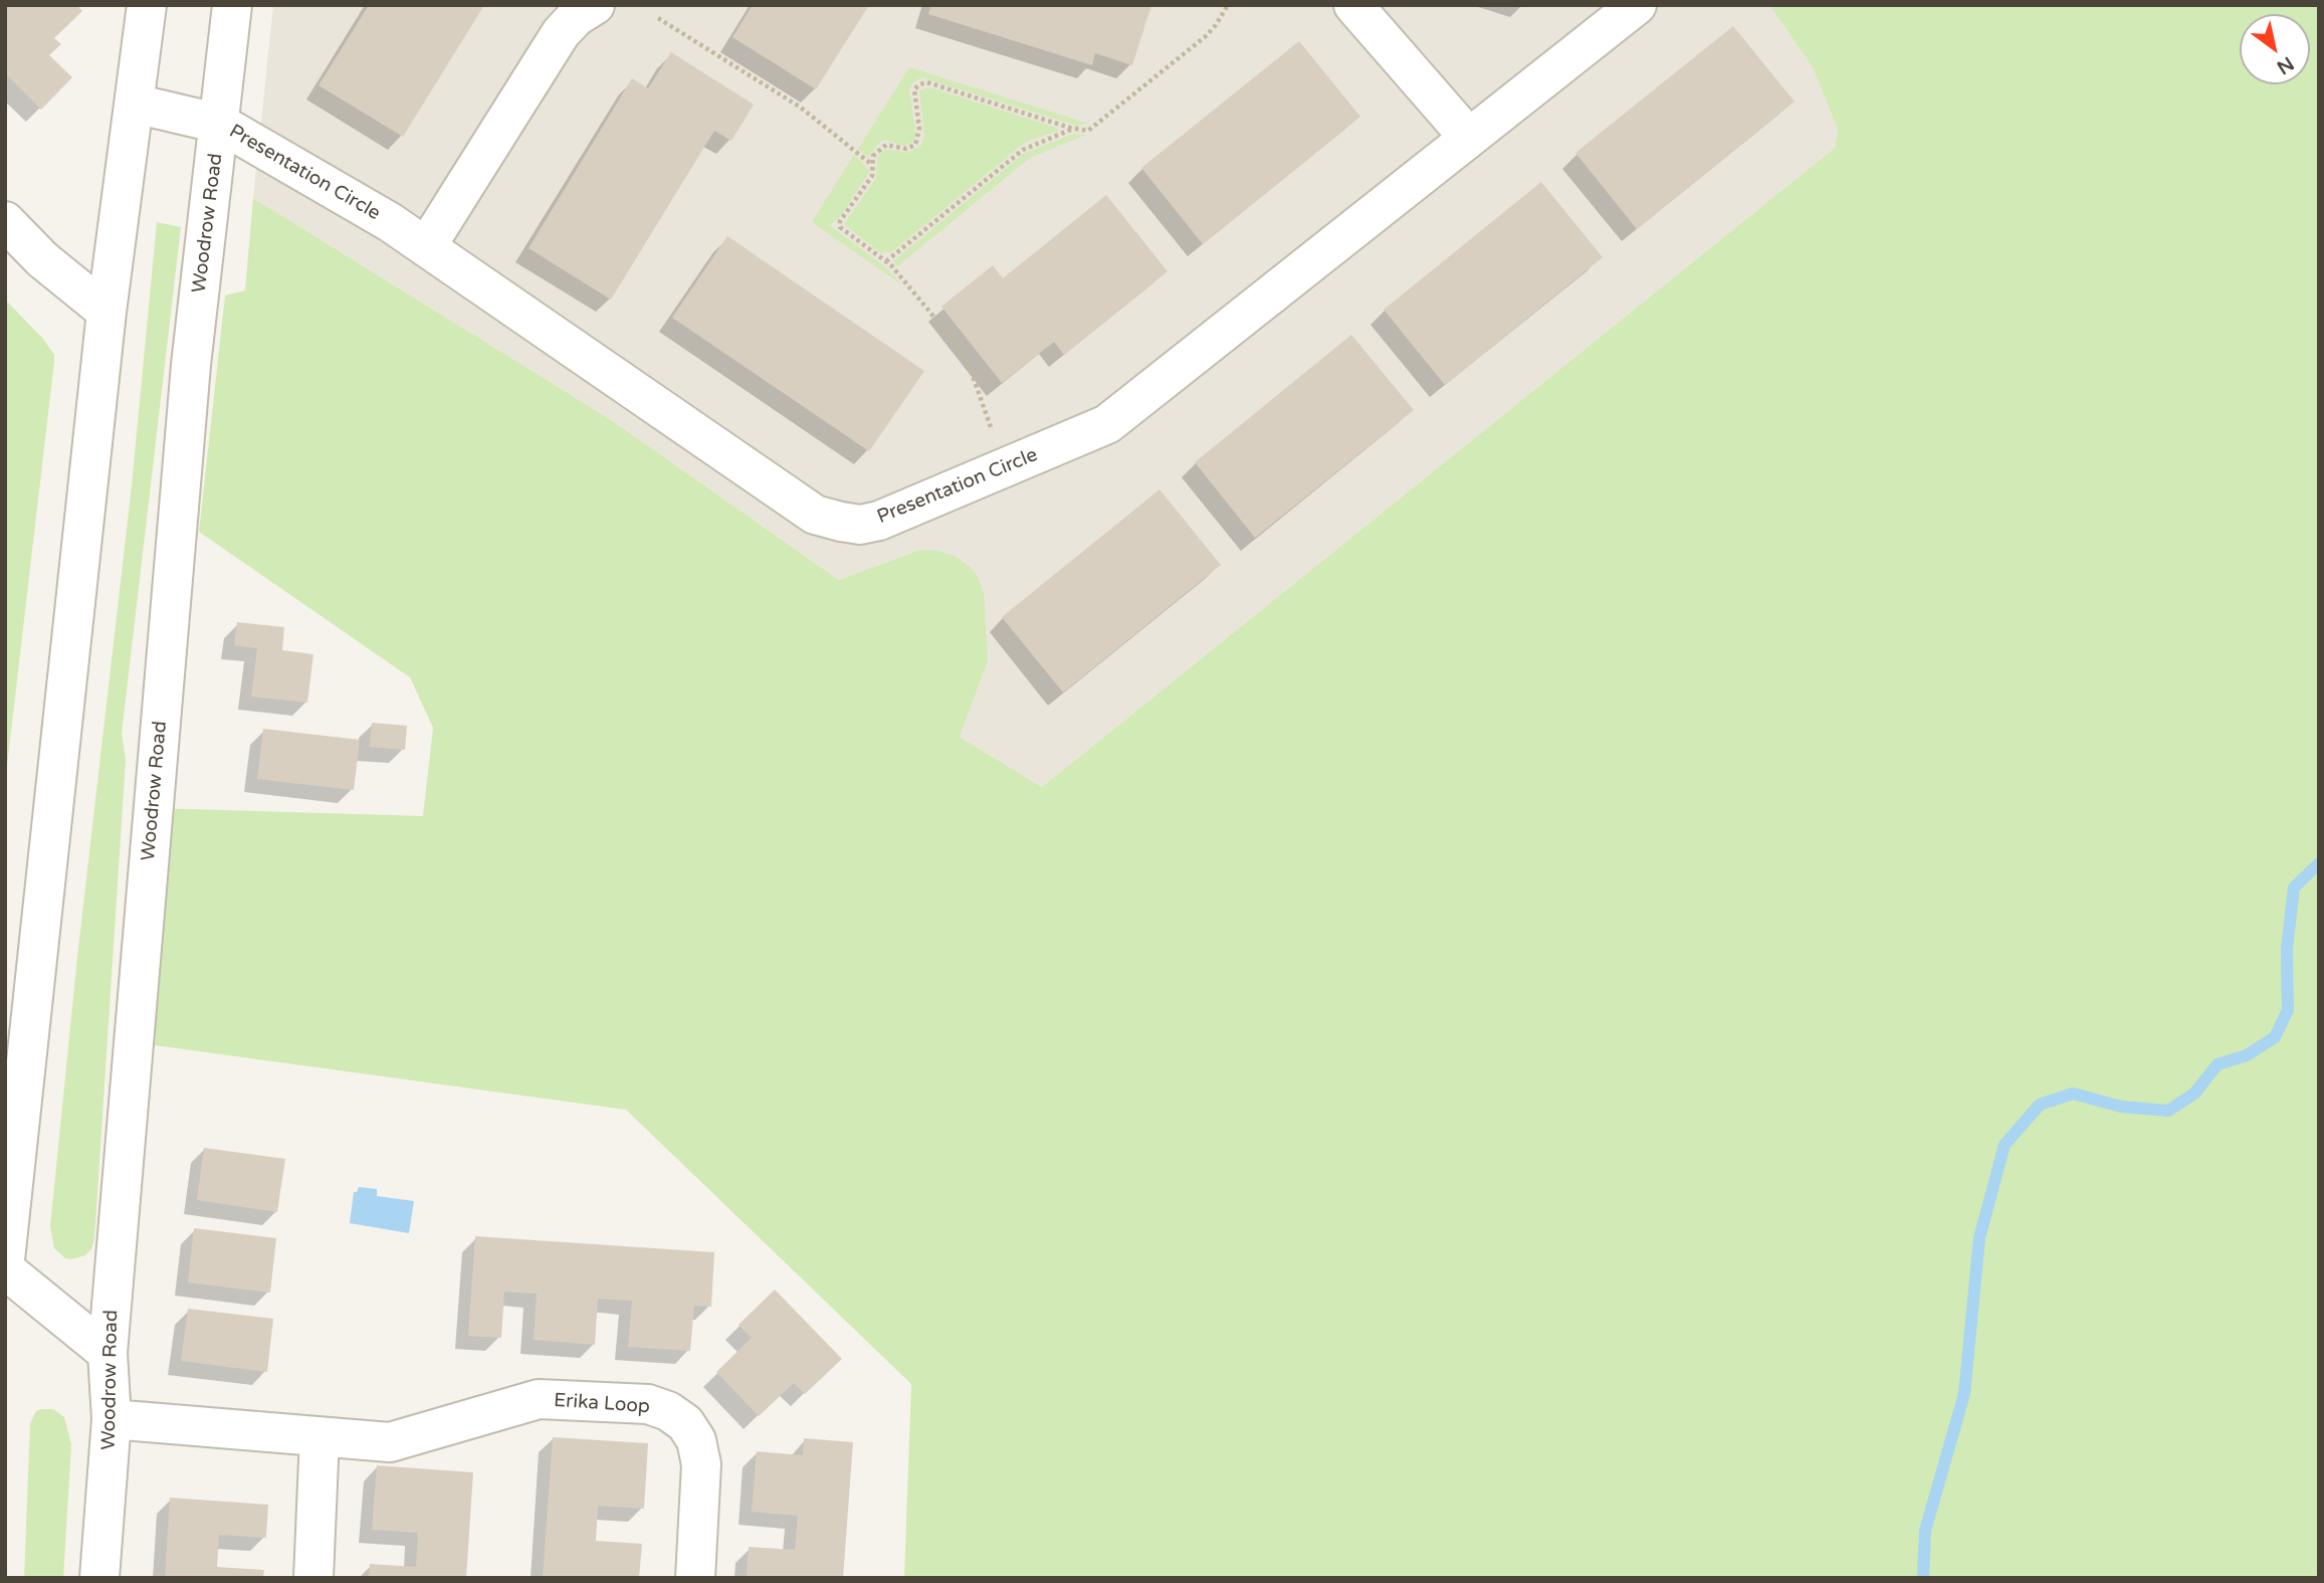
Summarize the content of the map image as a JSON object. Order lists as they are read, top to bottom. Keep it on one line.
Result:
{"streets":{"street":["Presentation Circle","Woodrow Road","Erika Loop"]},"crossings":[["Presentation Circle","Woodrow Road"],["Woodrow Road","Erika Loop"]],"north":"bottom right"}
